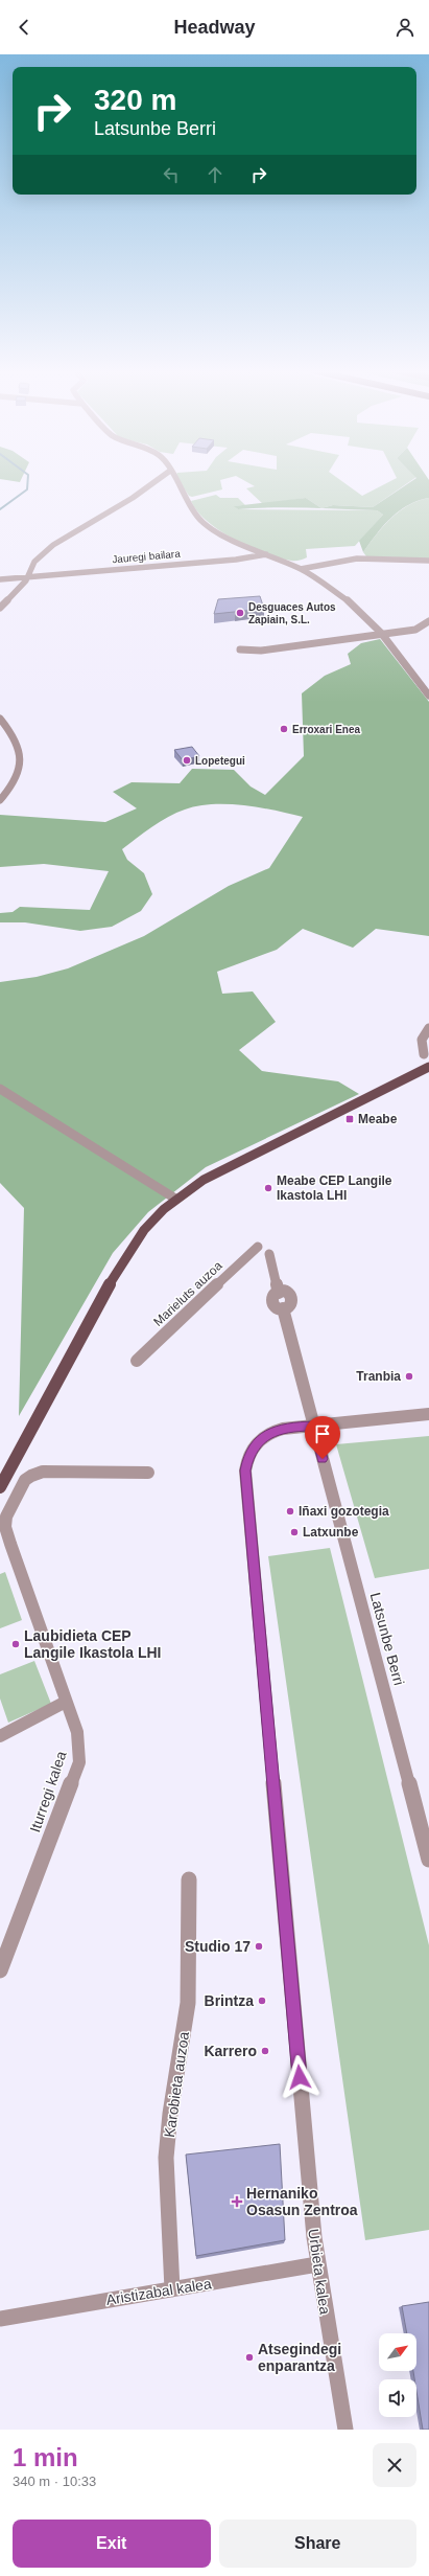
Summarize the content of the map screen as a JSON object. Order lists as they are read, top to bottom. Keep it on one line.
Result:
{"streets":{"street":["Jauregi bailara","Marieluts auzoa","Latsunbe Berri","Iturregi kalea","Karobieta auzoa","Urbieta kalea","Aristizabal kalea"]},"crossings":[["Latsunbe Berri","Urbieta kalea"],["Karobieta auzoa","Aristizabal kalea"],["Urbieta kalea","Aristizabal kalea"]],"places":{"other":["Desguaces Autos Zapiain, S.L.","Erroxari Enea","Lopetegui","Meabe CEP Langile Ikastola LHI","Tranbia","Iñaxi gozotegia","Latxunbe","Laubidieta CEP Langile Ikastola LHI","Studio 17","Brintza","Karrero","Atsegindegi enparantza"],"transit":["Meabe"],"health":["Hernaniko Osasun Zentroa"]},"north":"top right","page":{"header":"Headway","turn":["320 m","Latsunbe Berri"],"heading":["1 min","340 m · 10:33"],"buttons":["Exit","Share"]}}
